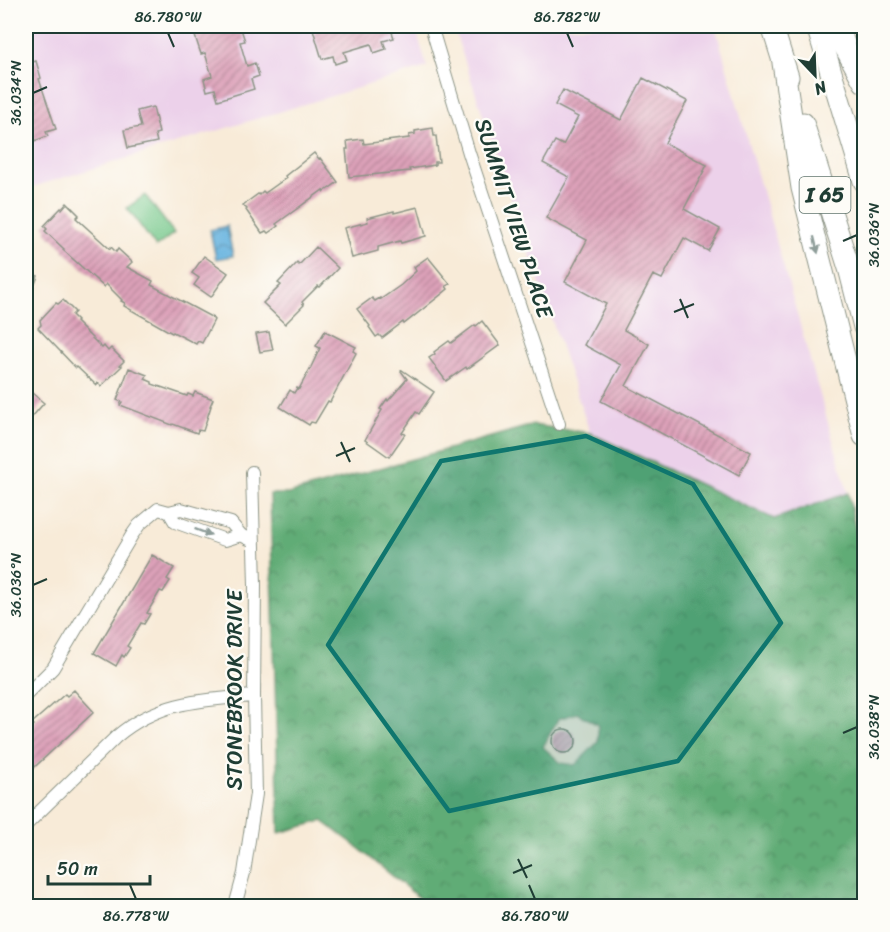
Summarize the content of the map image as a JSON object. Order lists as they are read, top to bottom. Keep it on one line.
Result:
{"streets":{"highway":["I 65"],"street":["SUMMIT VIEW PLACE","STONEBROOK DRIVE"]},"scale_bar":"50 m","north":"bottom right","coordinates":["86.780°W","86.782°W","36.034°N","36.036°N","36.038°N","86.778°W"]}
